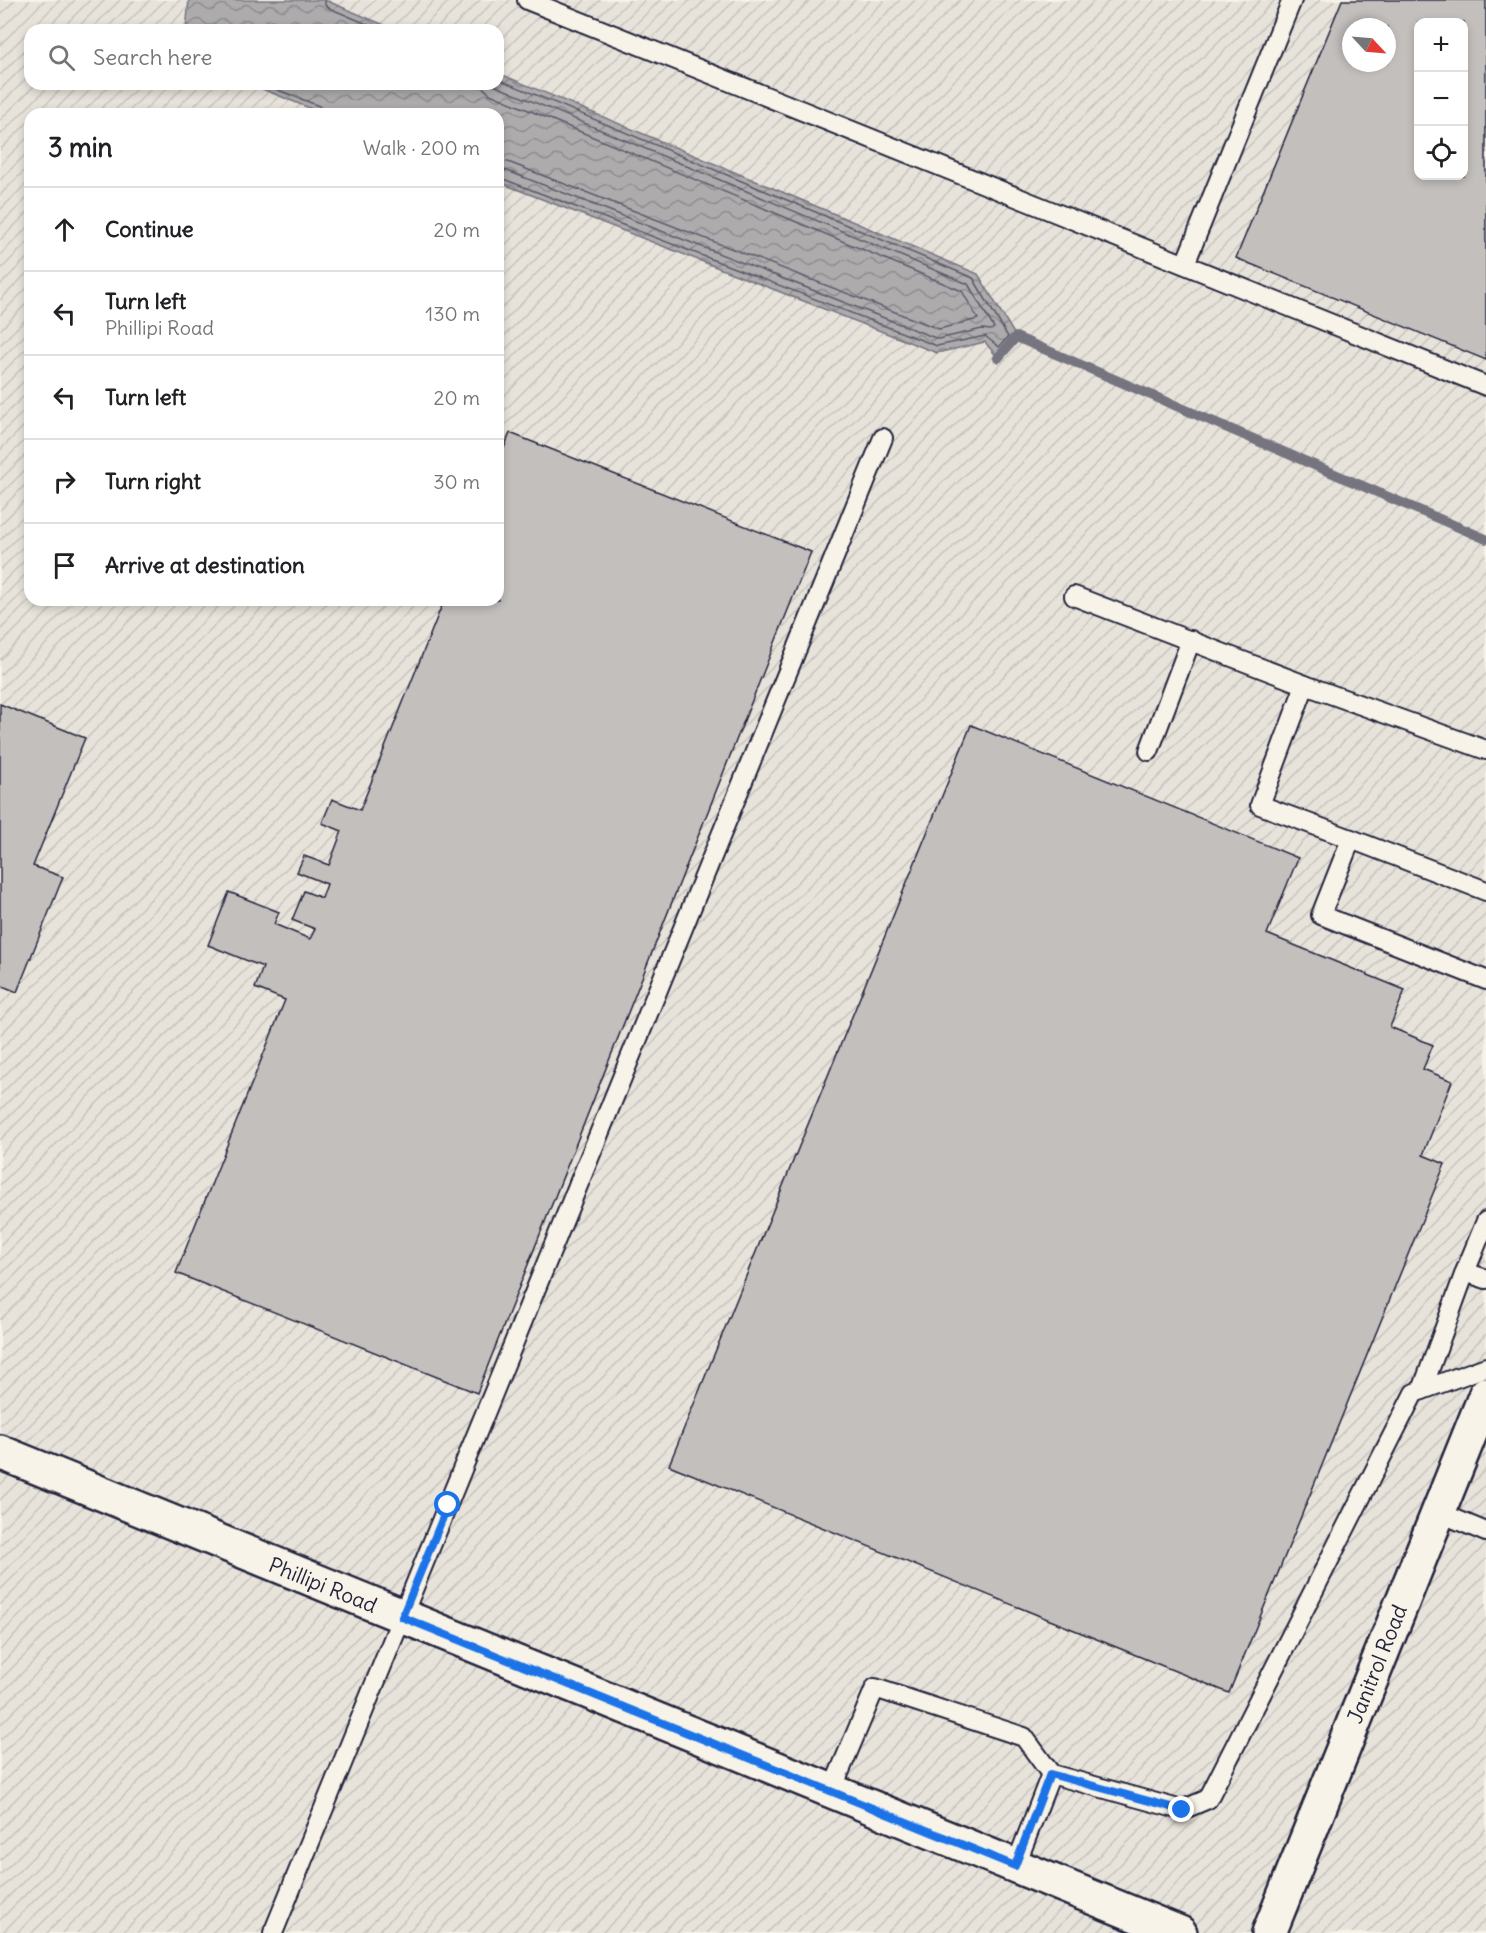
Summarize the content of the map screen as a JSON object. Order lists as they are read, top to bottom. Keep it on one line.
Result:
{"streets":{"main road":["Phillipi Road","Janitrol Road"]},"north":"bottom right","page":{"map_buttons":["+","−"],"search":"Search here","heading":["3 min","Walk · 200 m"],"list":[["Continue","20 m"],["Turn left","Phillipi Road","130 m"],["Turn left","20 m"],["Turn right","30 m"],"Arrive at destination"]}}
